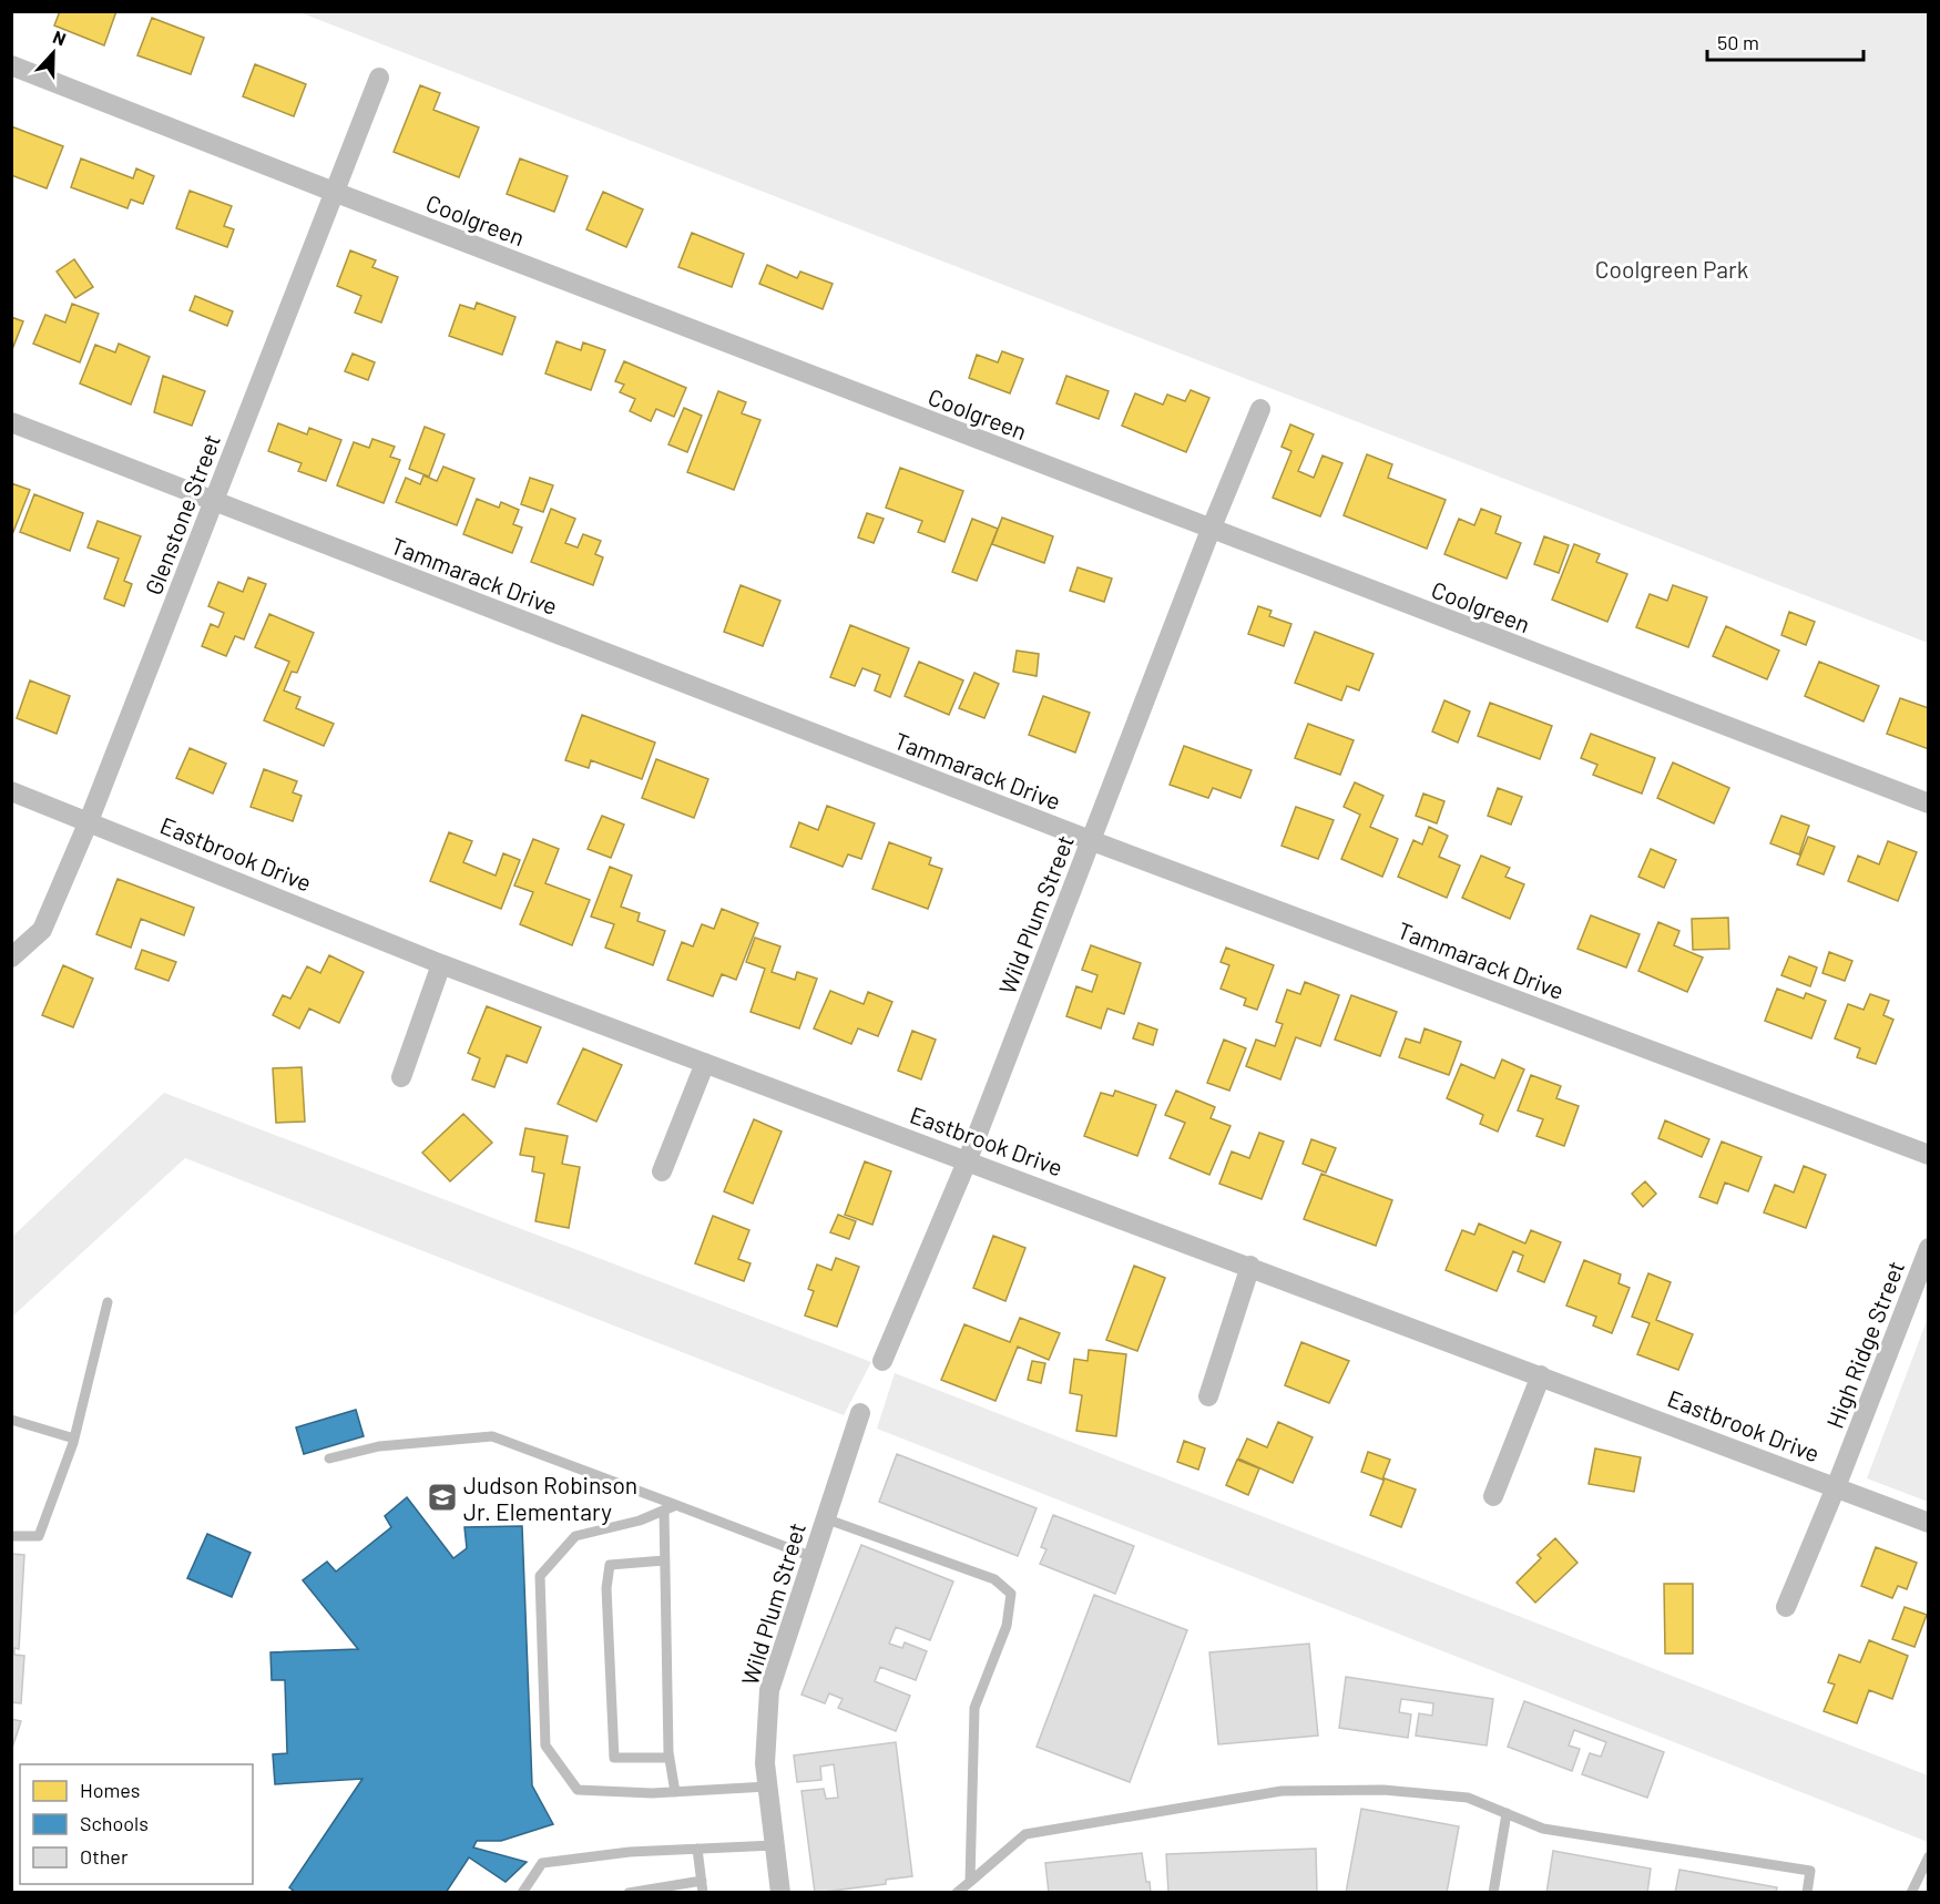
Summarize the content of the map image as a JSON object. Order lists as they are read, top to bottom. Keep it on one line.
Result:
{"streets":{"street":["Coolgreen","Glenstone Street","Tammarack Drive","Eastbrook Drive","Wild Plum Street","High Ridge Street"]},"crossings":[["Coolgreen","Glenstone Street"],["Coolgreen","Wild Plum Street"],["Glenstone Street","Tammarack Drive"],["Glenstone Street","Eastbrook Drive"],["Tammarack Drive","Wild Plum Street"],["Eastbrook Drive","Wild Plum Street"],["Eastbrook Drive","High Ridge Street"]],"parks":["Coolgreen Park"],"places":{"school or university":["Judson Robinson Jr. Elementary"]},"legend":["Homes","Schools","Other"],"scale_bar":"50 m","north":"top"}
